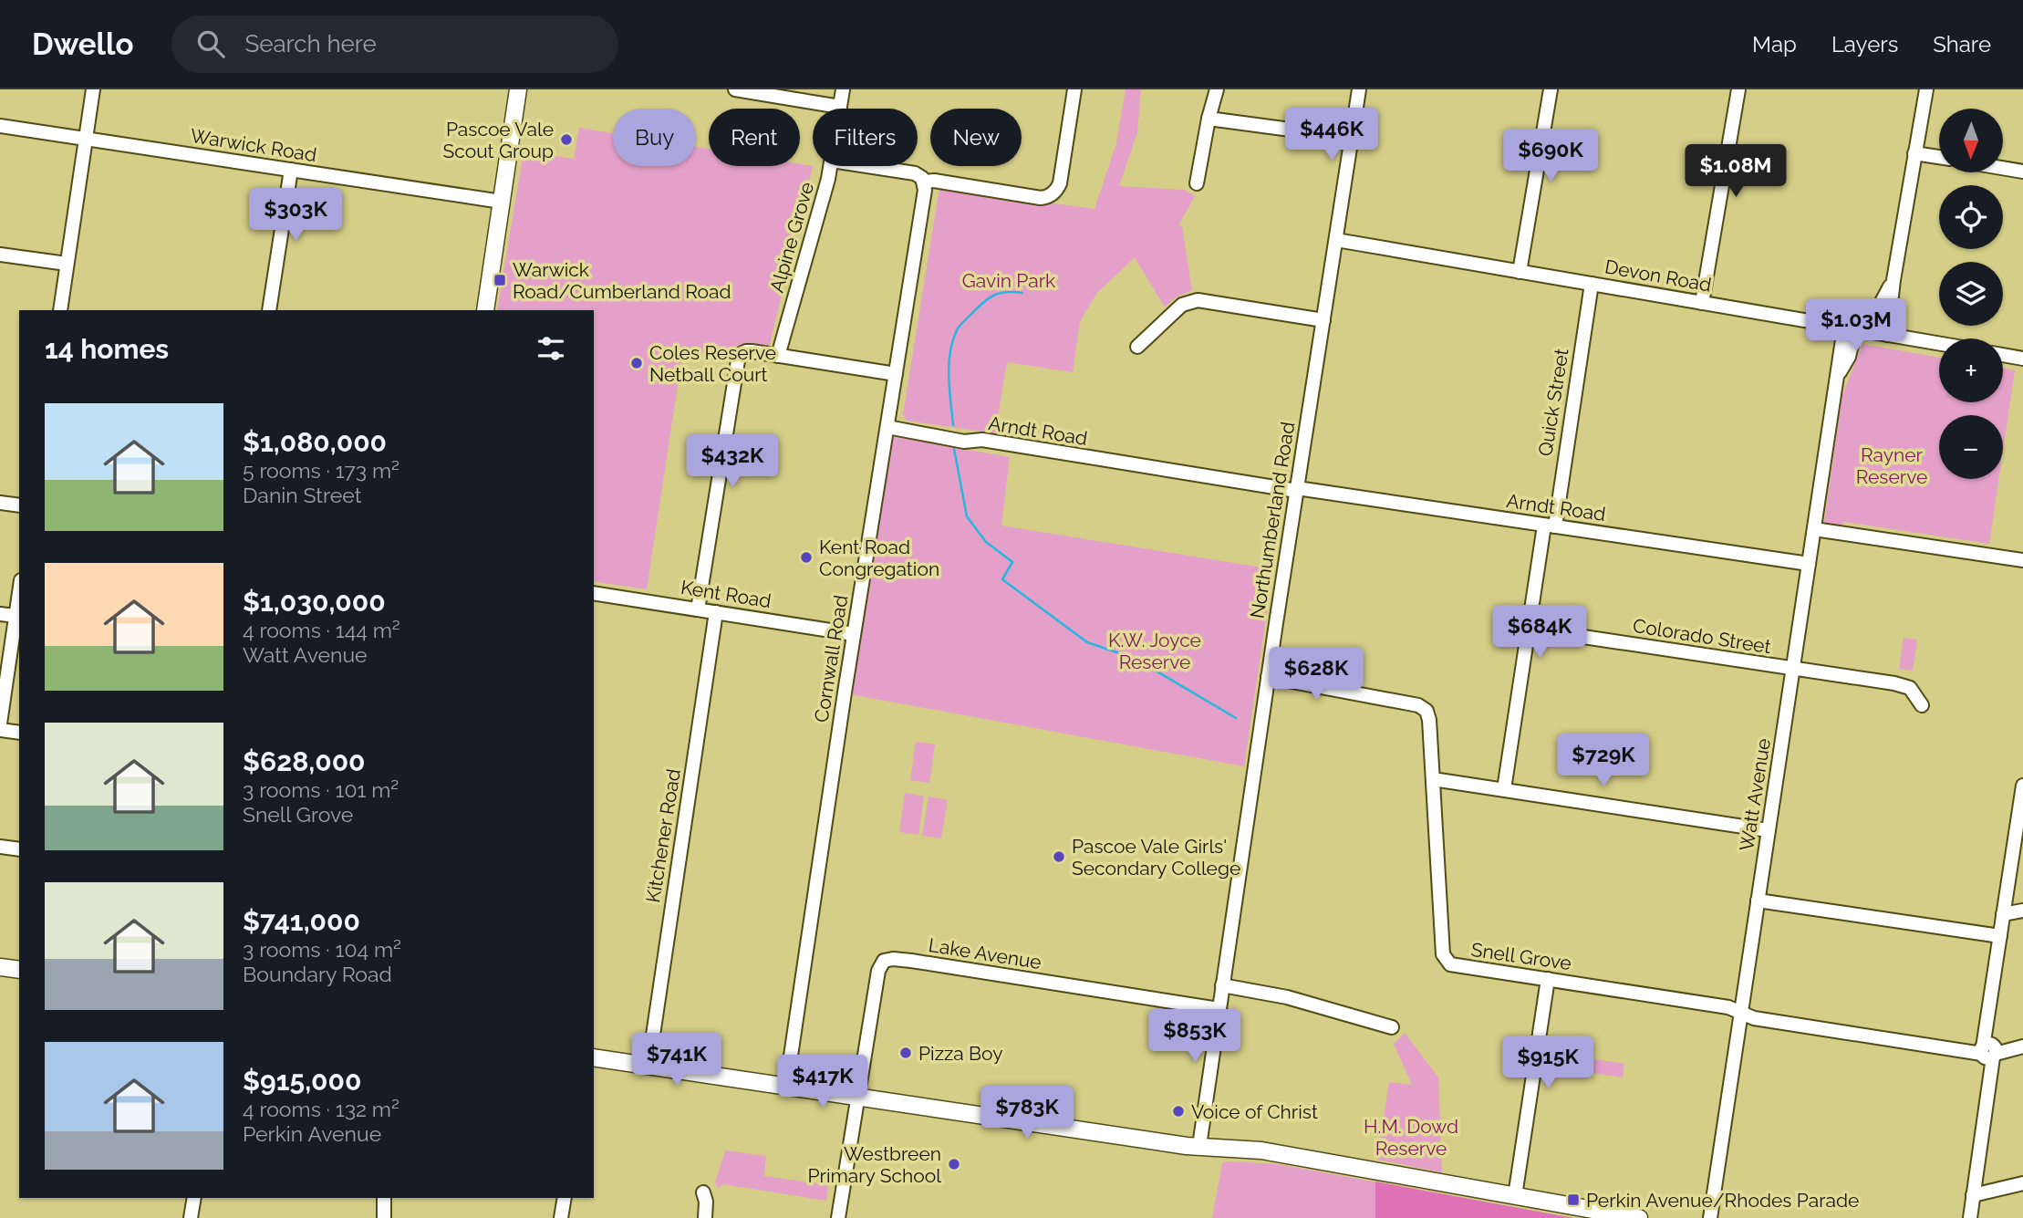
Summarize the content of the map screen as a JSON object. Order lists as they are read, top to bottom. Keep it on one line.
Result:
{"streets":{"street":["Warwick Road","Alpine Grove","Devon Road","Quick Street","Arndt Road","Northumberland Road","Kent Road","Colorado Street","Cornwall Road","Watt Avenue","Kitchener Road","Lake Avenue","Snell Grove"]},"crossings":[["Devon Road","Quick Street"],["Devon Road","Northumberland Road"],["Devon Road","Watt Avenue"],["Quick Street","Arndt Road"],["Quick Street","Colorado Street"],["Arndt Road","Northumberland Road"],["Arndt Road","Cornwall Road"],["Arndt Road","Watt Avenue"],["Northumberland Road","Lake Avenue"],["Northumberland Road","Snell Grove"],["Kent Road","Cornwall Road"],["Kent Road","Kitchener Road"],["Colorado Street","Watt Avenue"],["Watt Avenue","Snell Grove"]],"parks":["Gavin Park","Rayner Reserve","K.W. Joyce Reserve","H.M. Dowd Reserve"],"places":{"other":["Pascoe Vale Scout Group","Coles Reserve Netball Court","Kent Road Congregation","Pascoe Vale Girls' Secondary College","Pizza Boy","Voice of Christ","Westbreen Primary School"],"transit":["Warwick Road/Cumberland Road","Perkin Avenue/Rhodes Parade"]},"north":"bottom","page":{"header":"Dwello","search":"Search here","nav":["Map","Layers","Share"],"price":["$446K","$690K","$1.08M","$303K","$1.03M","$432K","$684K","$628K","$729K","$853K","$741K","$915K","$417K","$783K"],"map_buttons":["+","−"],"chip":["Buy","Rent","Filters","New"],"heading":"14 homes","list":[{"name":"$1,080,000","note":"5 rooms · 173 m² · Danin Street"},{"name":"$1,030,000","note":"4 rooms · 144 m² · Watt Avenue"},{"name":"$628,000","note":"3 rooms · 101 m² · Snell Grove"},{"name":"$741,000","note":"3 rooms · 104 m² · Boundary Road"},{"name":"$915,000","note":"4 rooms · 132 m² · Perkin Avenue"}]}}
